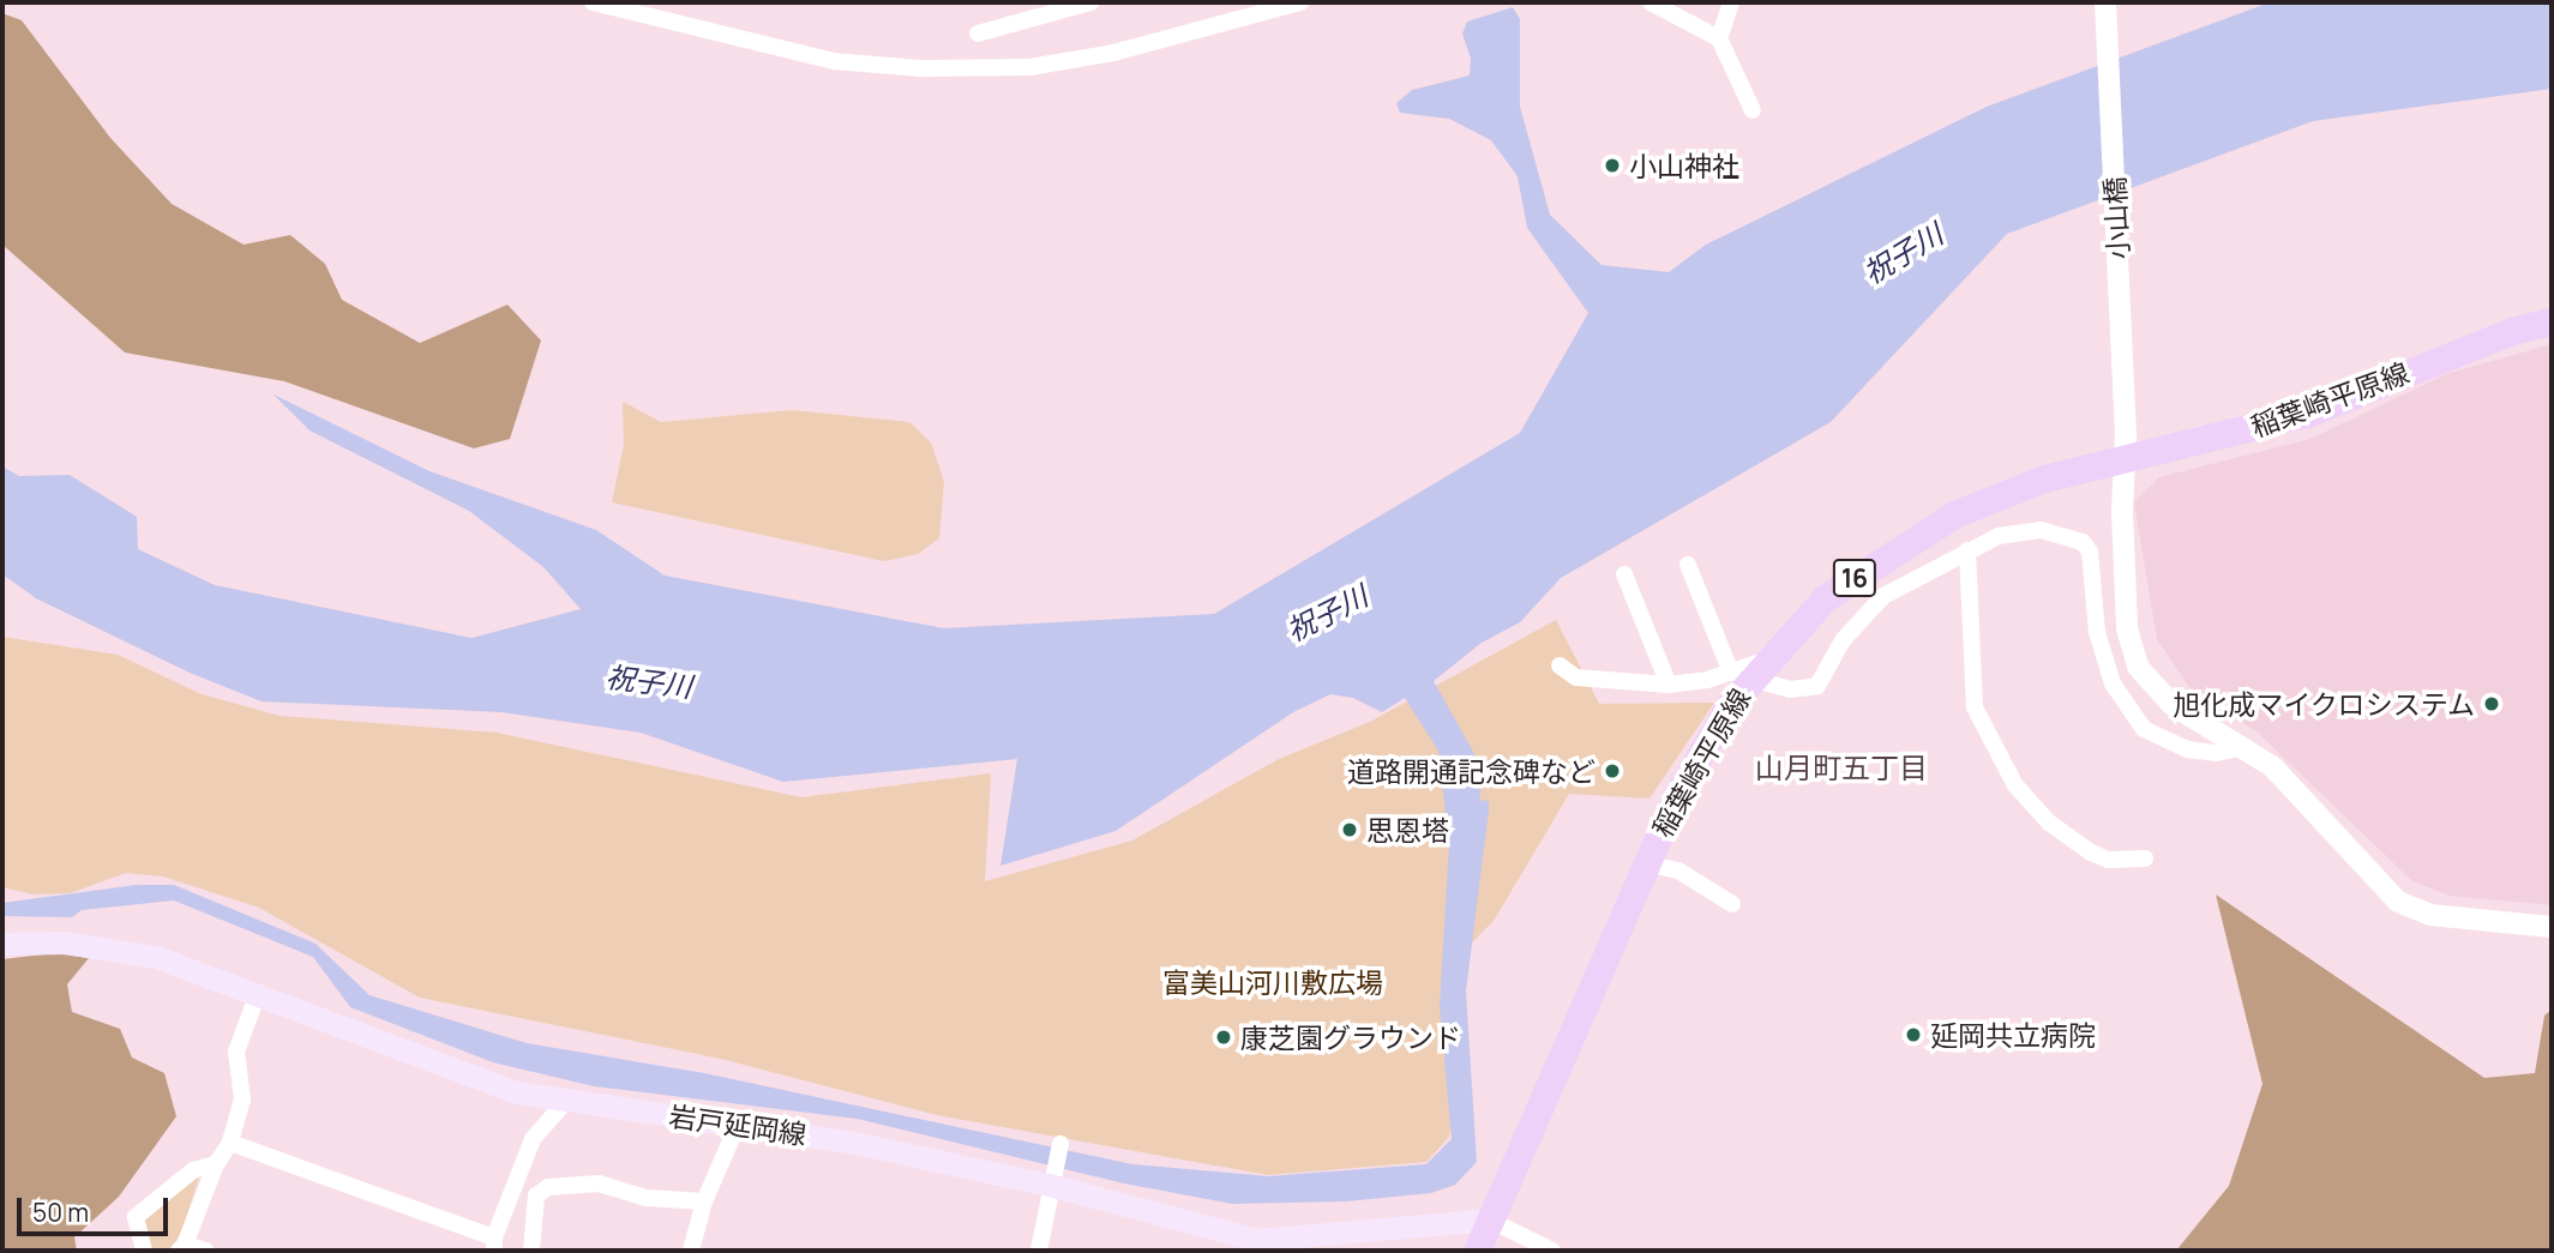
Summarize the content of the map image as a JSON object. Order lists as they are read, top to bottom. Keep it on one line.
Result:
{"streets":{"main road":["稲葉崎平原線","16","岩戸延岡線"],"street":["小山橋"]},"crossings":[["小山橋","稲葉崎平原線"],["稲葉崎平原線","岩戸延岡線"]],"districts":["山月町五丁目"],"water":["祝子川"],"parks":["富美山河川敷広場"],"places":["小山神社","旭化成マイクロシステム","道路開通記念碑など","思恩塔","延岡共立病院","康芝園グラウンド"],"scale_bar":"50 m"}
